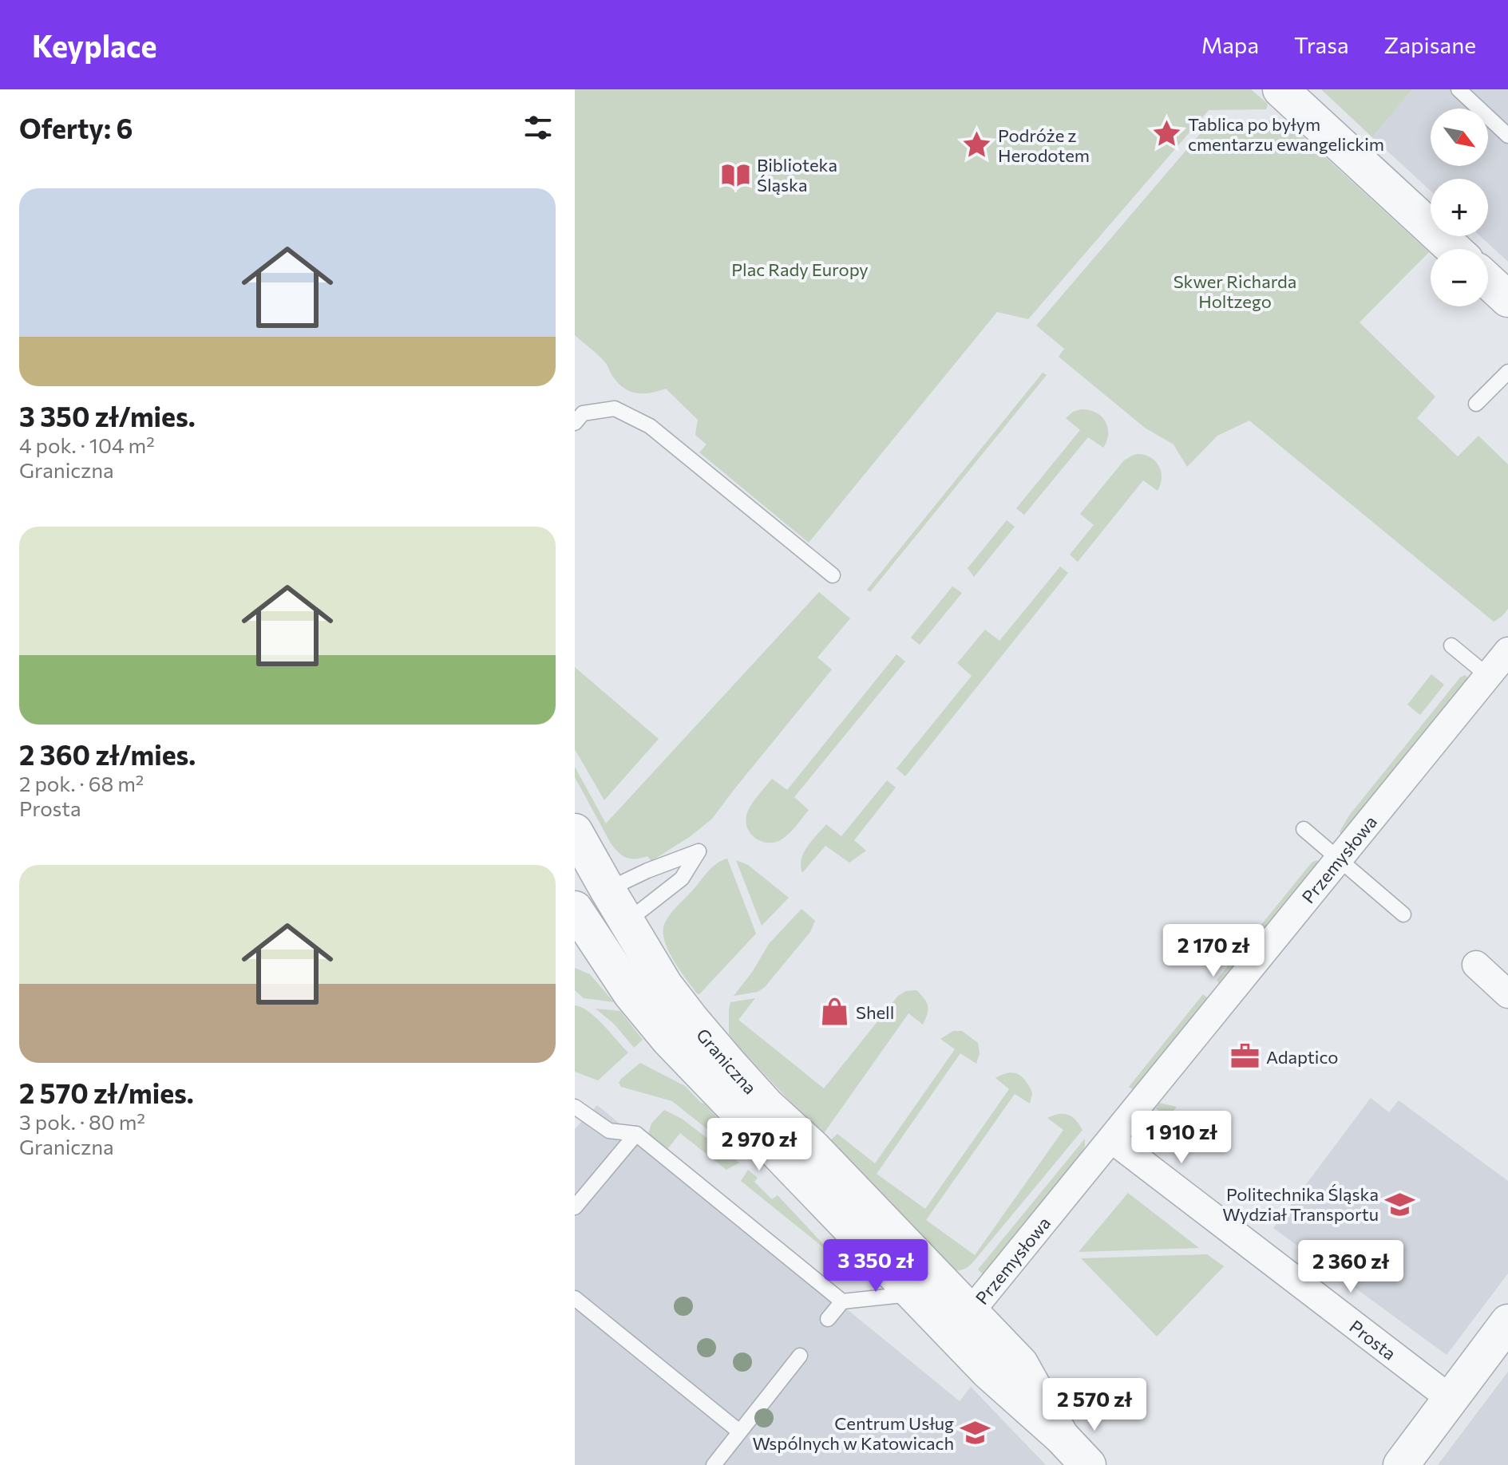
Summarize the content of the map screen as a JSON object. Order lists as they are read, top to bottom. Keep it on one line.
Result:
{"streets":{"street":["Przemysłowa","Graniczna","Prosta"]},"crossings":[["Przemysłowa","Graniczna"],["Przemysłowa","Prosta"]],"parks":["Plac Rady Europy","Skwer Richarda Holtzego"],"places":{"place":["Tablica po byłym cmentarzu ewangelickim","Podróże z Herodotem"],"library":["Biblioteka Śląska"],"shop":["Shell"],"office":["Adaptico"],"school or university":["Politechnika Śląska Wydział Transportu","Centrum Usług Wspólnych w Katowicach"]},"north":"bottom right","page":{"header":"Keyplace","nav":["Mapa","Trasa","Zapisane"],"heading":"Oferty: 6","map_buttons":["+","−"],"list":[{"name":"3 350 zł/mies.","note":"4 pok. · 104 m² · Graniczna"},{"name":"2 360 zł/mies.","note":"2 pok. · 68 m² · Prosta"},{"name":"2 570 zł/mies.","note":"3 pok. · 80 m² · Graniczna"}],"price":["2 170 zł","1 910 zł","2 970 zł","3 350 zł","2 360 zł","2 570 zł"]}}
